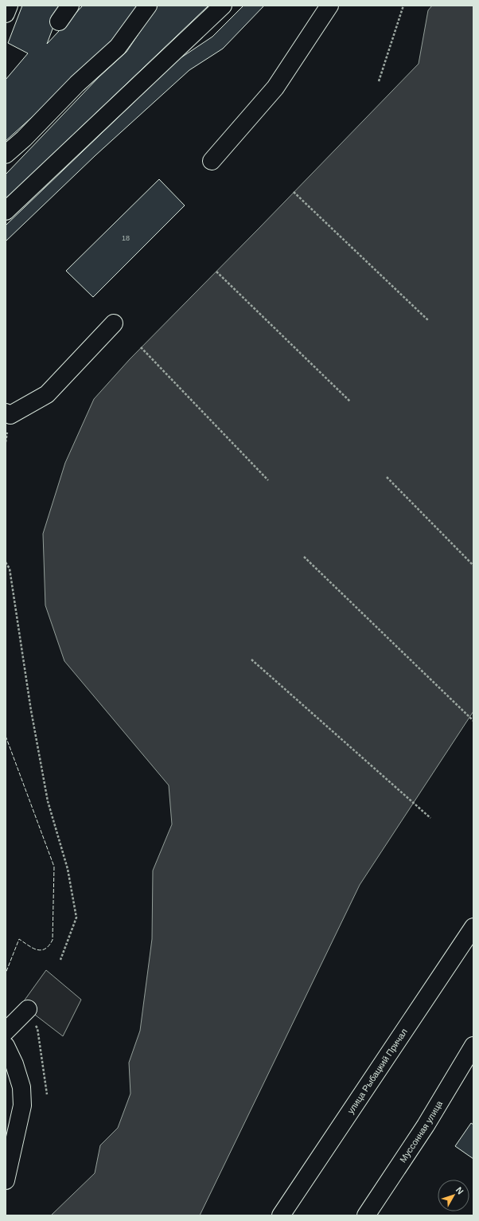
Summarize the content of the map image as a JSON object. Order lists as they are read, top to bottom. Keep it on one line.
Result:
{"streets":{"main road":["улица Рыбацкий Причал","Муссонная улица"]},"house_numbers":["18"],"north":"top right"}
